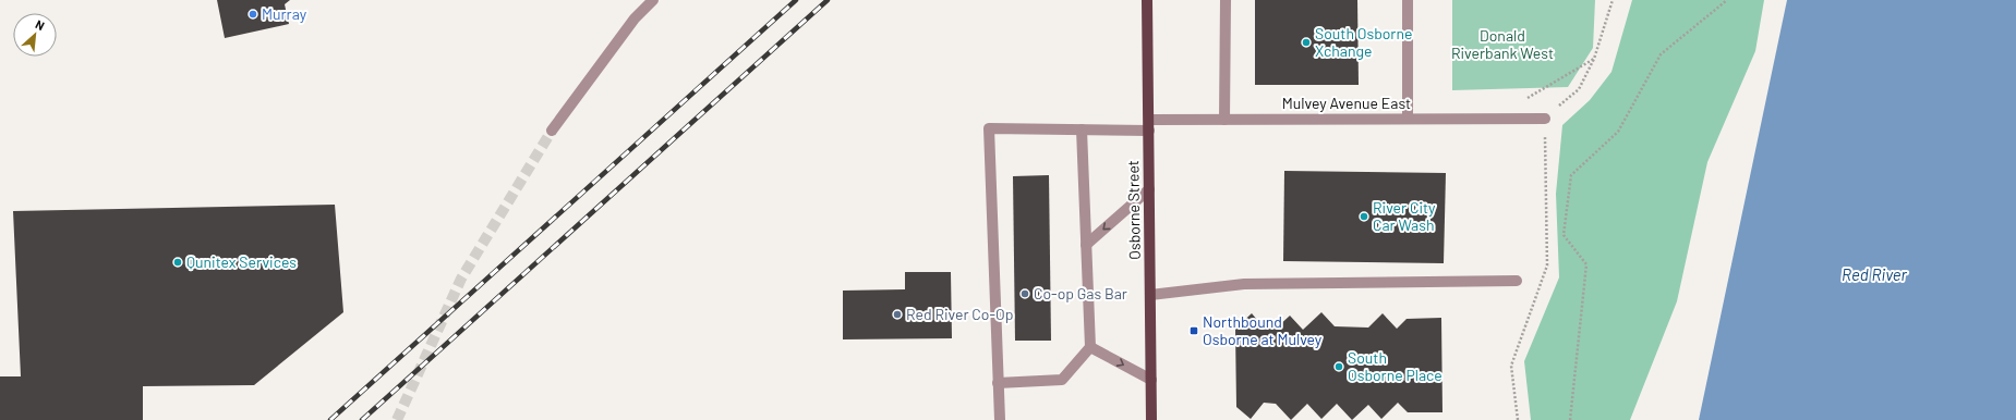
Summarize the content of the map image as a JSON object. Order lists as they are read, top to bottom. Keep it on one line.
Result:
{"streets":{"main road":["Osborne Street"],"street":["Mulvey Avenue East"]},"crossings":[["Mulvey Avenue East","Osborne Street"]],"water":["Red River"],"parks":["Donald Riverbank West"],"places":{"other":["Murray","South Osborne Xchange","River City Car Wash","Qunitex Services","Co-op Gas Bar","Red River Co-Op","South Osborne Place"],"transit":["Northbound Osborne at Mulvey"]},"north":"top right"}
